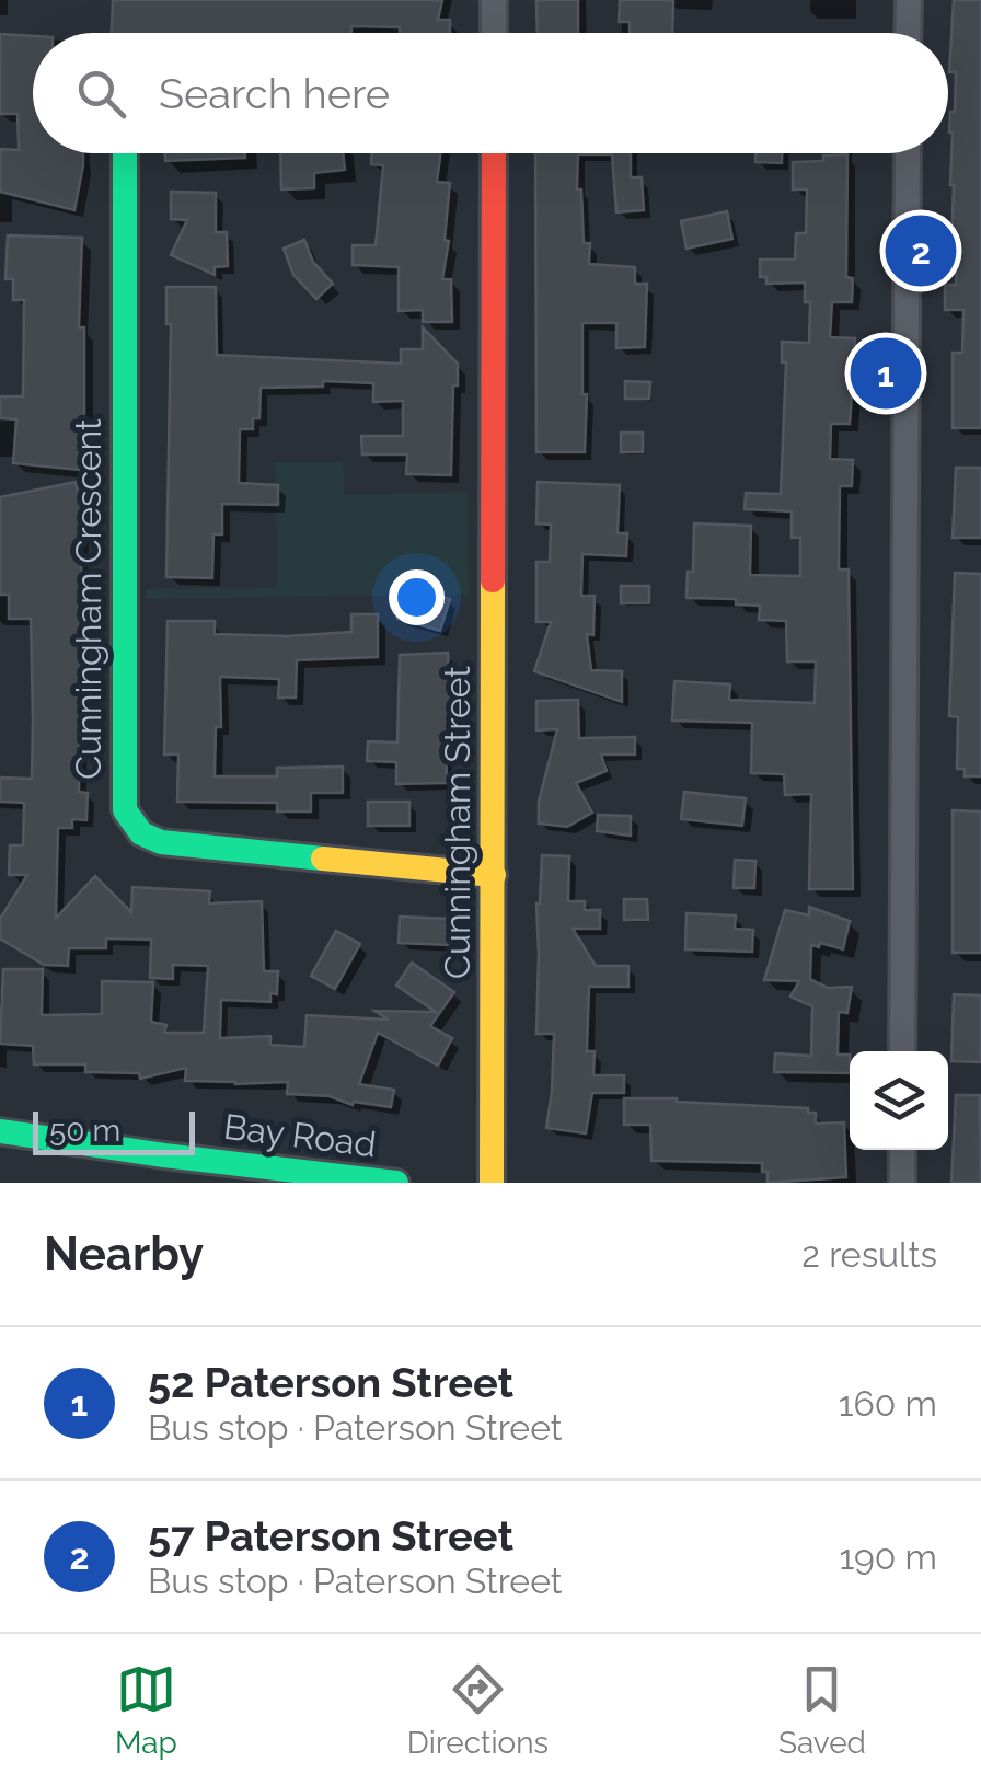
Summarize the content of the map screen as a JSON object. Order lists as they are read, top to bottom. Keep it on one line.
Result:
{"streets":{"street":["Cunningham Crescent","Cunningham Street","Bay Road"]},"crossings":[["Cunningham Crescent","Cunningham Street"]],"scale_bar":"50 m","page":{"search":"Search here","pins":["2","1"],"scale":"50 m","heading":["Nearby","2 results"],"list":[{"mark":"1","name":"52 Paterson Street","note":"Bus stop · Paterson Street","value":"160 m"},{"mark":"2","name":"57 Paterson Street","note":"Bus stop · Paterson Street","value":"190 m"}],"nav":["Map","Directions","Saved"]}}
